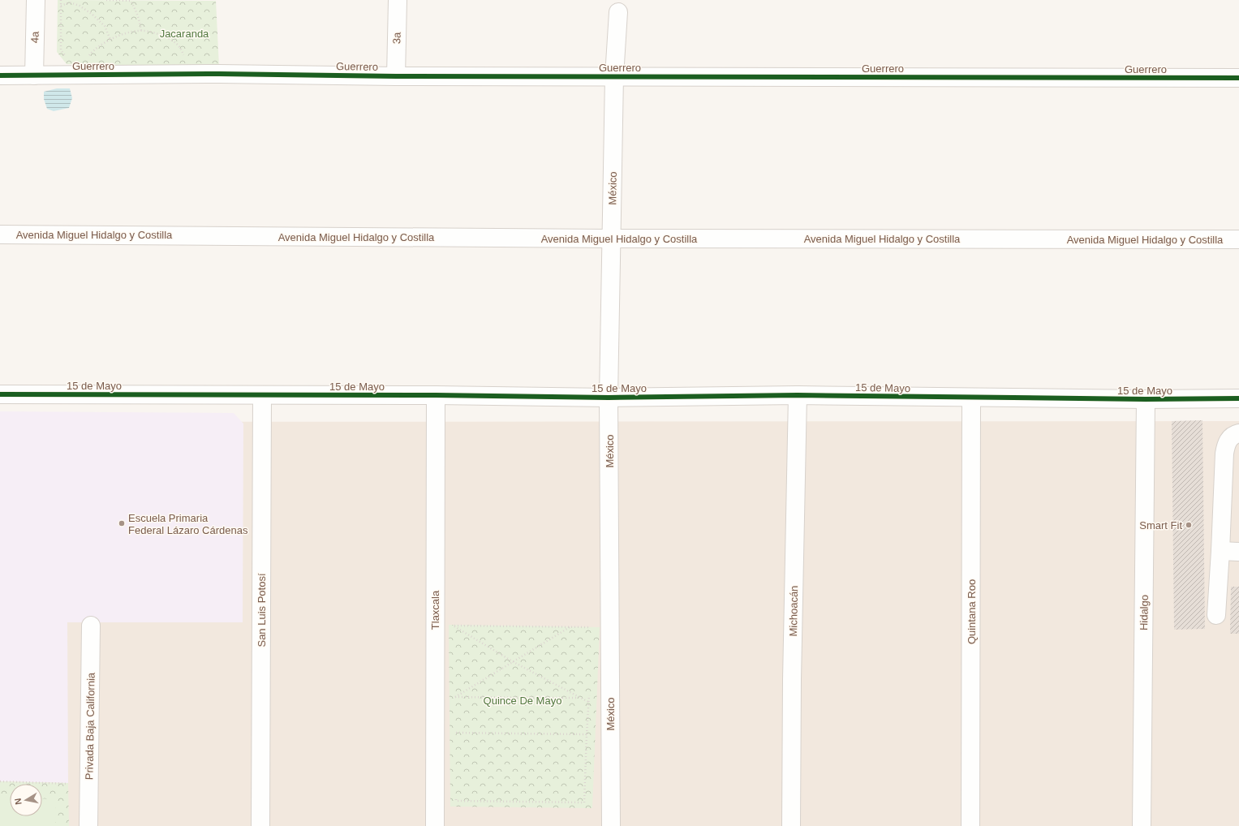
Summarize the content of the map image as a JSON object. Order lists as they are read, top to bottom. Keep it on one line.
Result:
{"streets":{"street":["4a","3a","Guerrero","México","Avenida Miguel Hidalgo y Costilla","15 de Mayo","San Luis Potosí","Tlaxcala","Michoacán","Quintana Roo","Hidalgo","Privada Baja California"]},"crossings":[["4a","Guerrero"],["3a","Guerrero"],["Guerrero","México"],["México","Avenida Miguel Hidalgo y Costilla"],["México","15 de Mayo"],["15 de Mayo","San Luis Potosí"],["15 de Mayo","Tlaxcala"],["15 de Mayo","Michoacán"],["15 de Mayo","Quintana Roo"],["15 de Mayo","Hidalgo"]],"parks":["Jacaranda","Quince De Mayo"],"places":["Escuela Primaria Federal Lázaro Cárdenas","Smart Fit"],"north":"left"}
